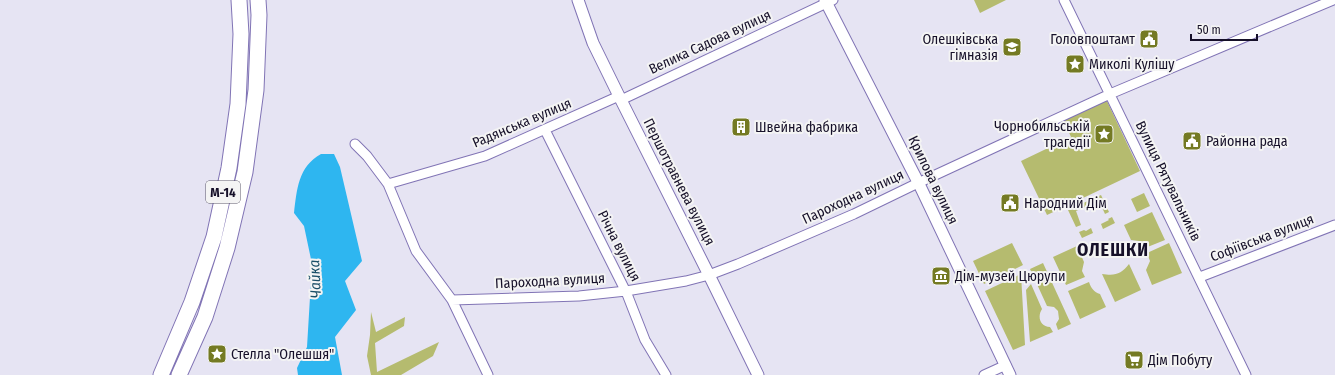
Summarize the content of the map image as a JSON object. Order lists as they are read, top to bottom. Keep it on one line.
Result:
{"streets":{"highway":["М-14"],"street":["Велика Садова вулиця","Радянська вулиця","Крилова вулиця","Вулиця Рятувальників","Першотравнева вулиця","Пароходна вулиця","Софіївська вулиця","Річна вулиця"]},"crossings":[["Велика Садова вулиця","Радянська вулиця"],["Велика Садова вулиця","Крилова вулиця"],["Велика Садова вулиця","Першотравнева вулиця"],["Радянська вулиця","Першотравнева вулиця"],["Радянська вулиця","Річна вулиця"],["Крилова вулиця","Пароходна вулиця"],["Вулиця Рятувальників","Пароходна вулиця"],["Вулиця Рятувальників","Софіївська вулиця"],["Першотравнева вулиця","Пароходна вулиця"],["Пароходна вулиця","Річна вулиця"]],"districts":["ОЛЕШКИ"],"water":["Чайка"],"places":{"public building":["Головпоштамт","Районна рада","Народний Дім"],"school or university":["Олешківська гімназія"],"place":["Миколі Кулішу","Чорнобильській трагедії","Стелла \"Олешшя\""],"building":["Швейна фабрика"],"museum":["Дім-музей Цюрупи"],"supermarket":["Дім Побуту"]},"scale_bar":"50 m"}
